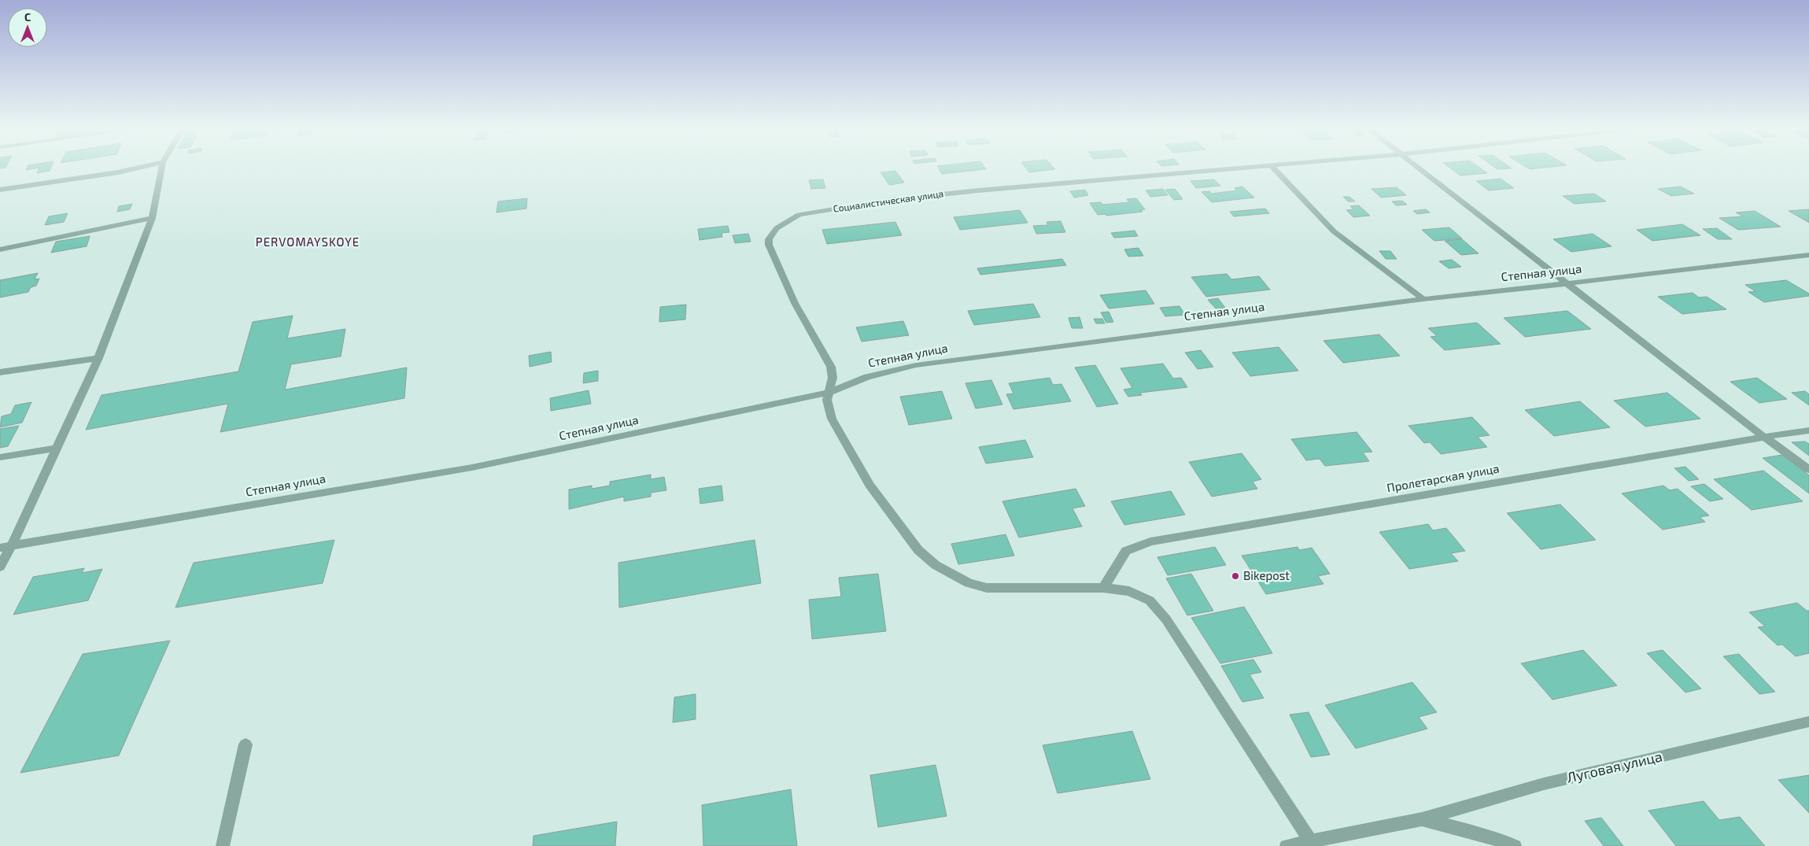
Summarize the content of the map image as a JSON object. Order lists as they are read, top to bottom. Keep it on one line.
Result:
{"streets":{"street":["Социалистическая улица","Степная улица","Пролетарская улица","Луговая улица"]},"crossings":[["Социалистическая улица","Степная улица"]],"districts":["PERVOMAYSKOYE"],"places":["Bikepost"],"north":"top"}
